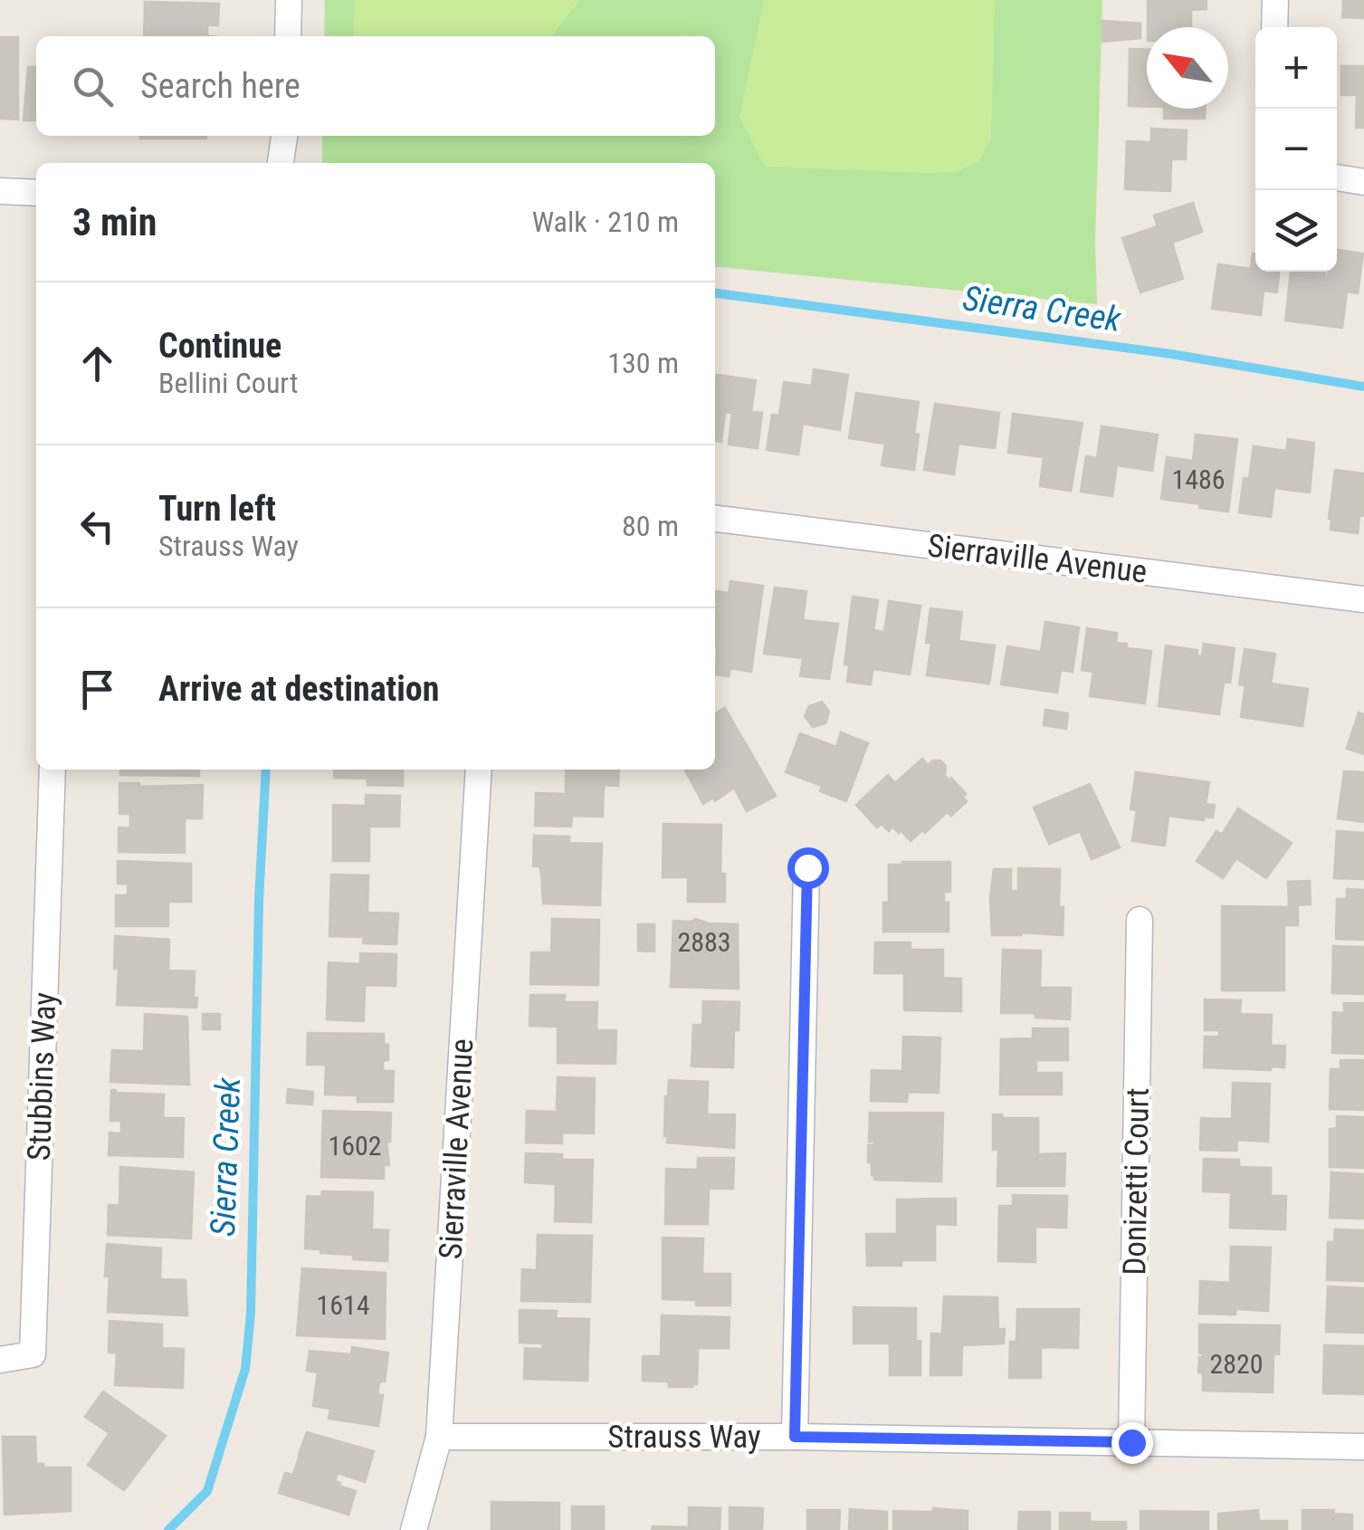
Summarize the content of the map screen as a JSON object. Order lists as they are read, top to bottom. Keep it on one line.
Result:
{"streets":{"street":["Sierraville Avenue","Stubbins Way","Donizetti Court","Strauss Way"]},"crossings":[["Sierraville Avenue","Strauss Way"],["Donizetti Court","Strauss Way"]],"water":["Sierra Creek"],"house_numbers":["1486","2883","1602","1614","2820"],"north":"top left","page":{"map_buttons":["+","−"],"search":"Search here","heading":["3 min","Walk · 210 m"],"list":[["Continue","Bellini Court","130 m"],["Turn left","Strauss Way","80 m"],"Arrive at destination"]}}
